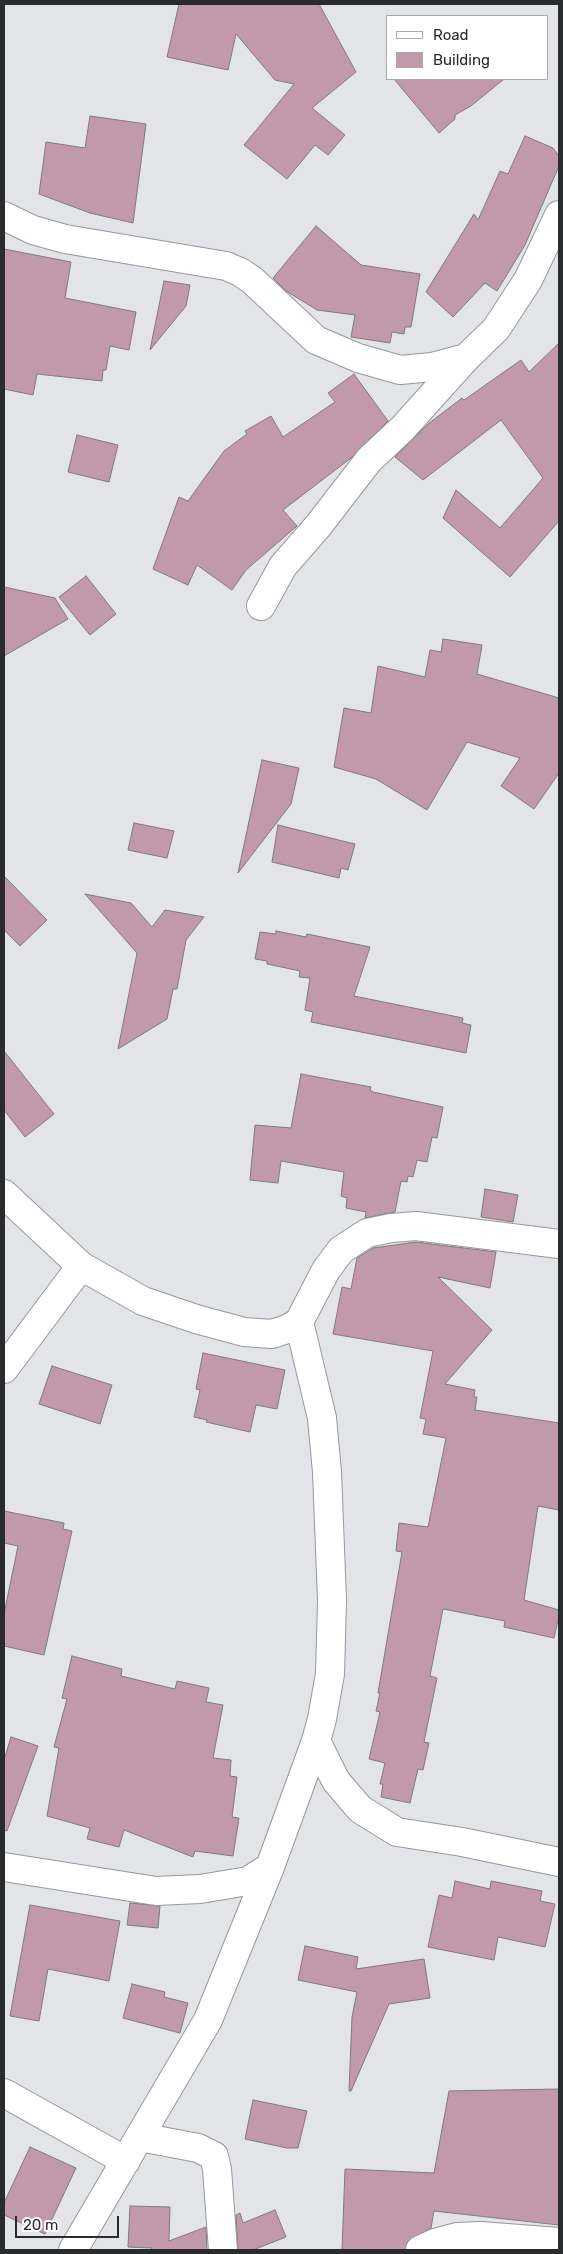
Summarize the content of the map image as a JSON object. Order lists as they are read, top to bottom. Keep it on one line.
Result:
{"legend":["Road","Building"],"scale_bar":"20 m"}
